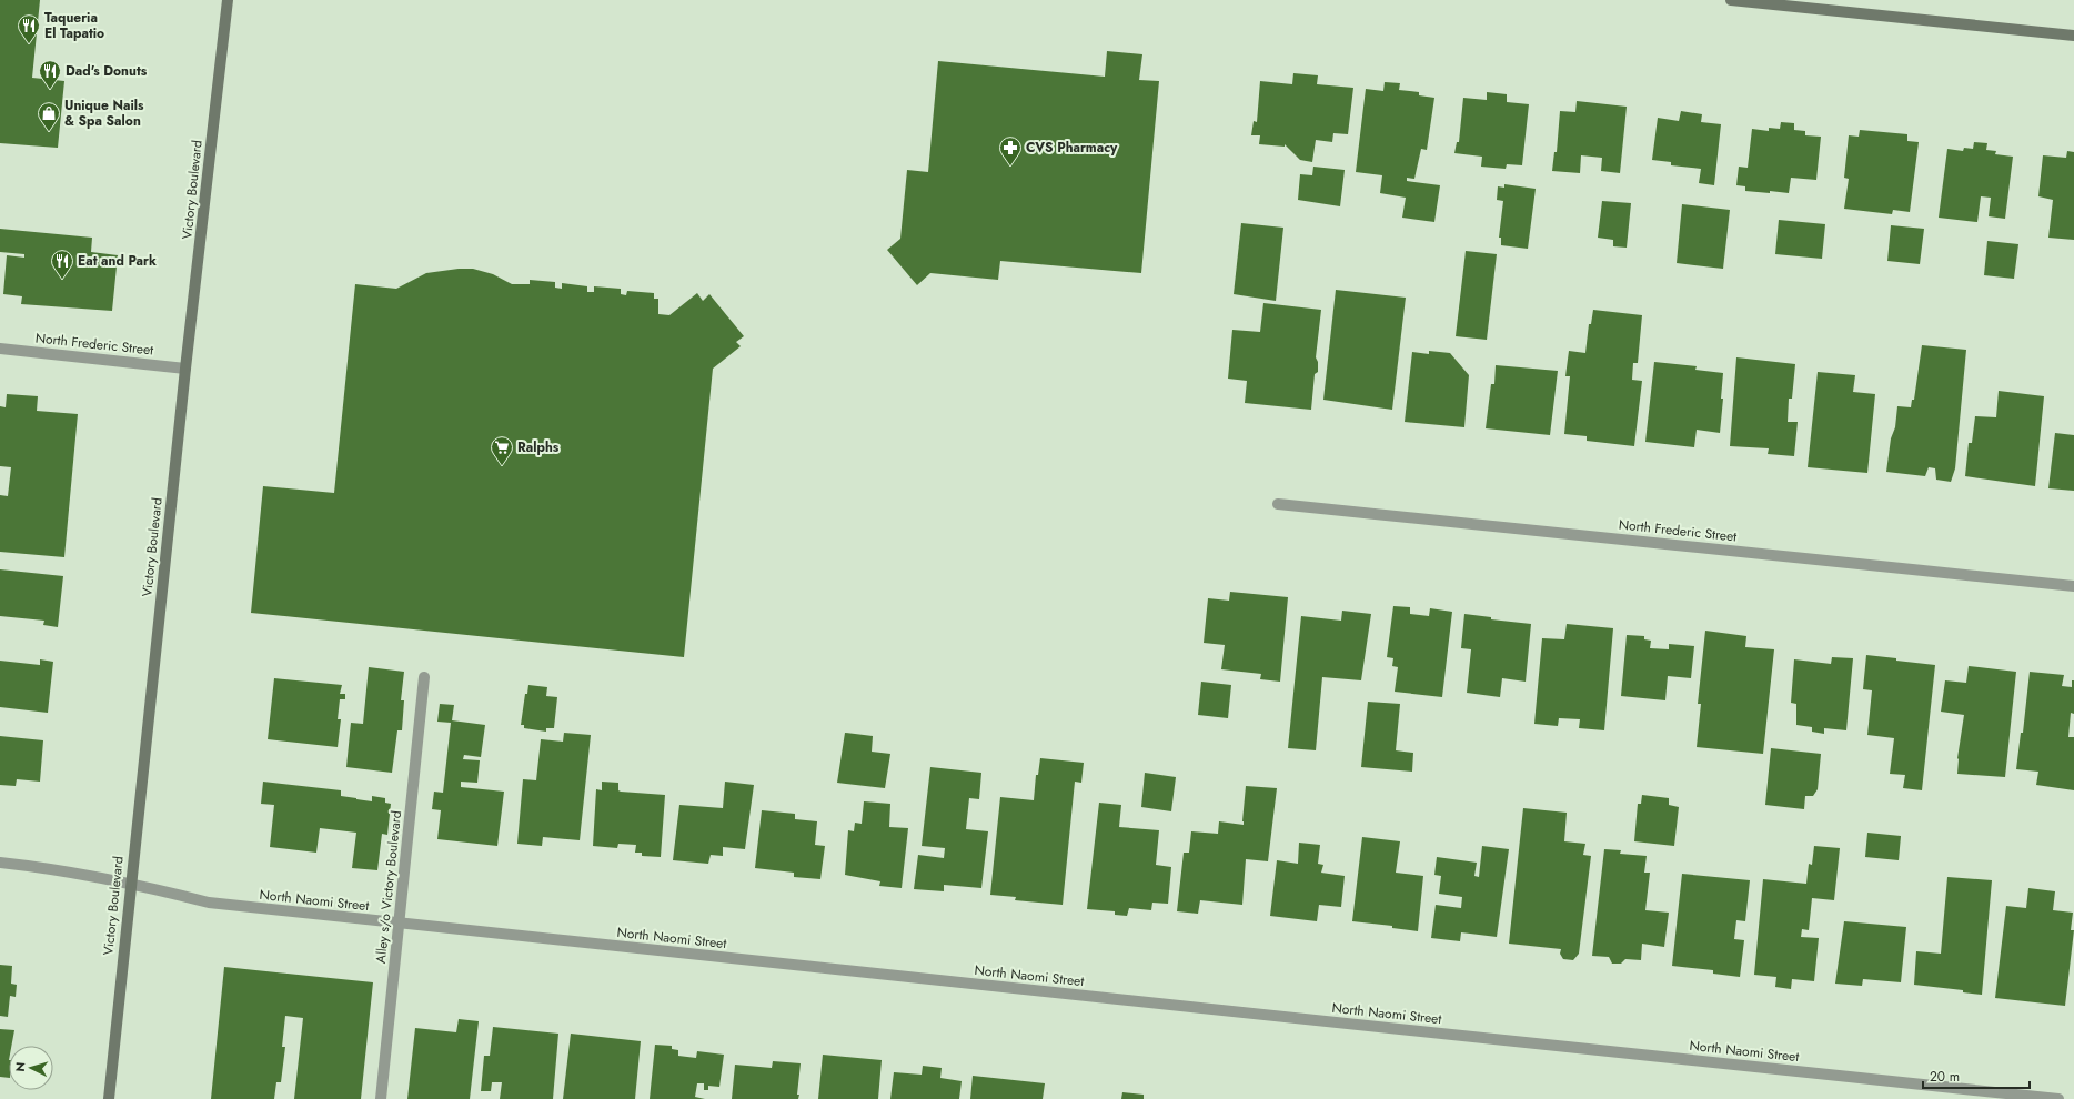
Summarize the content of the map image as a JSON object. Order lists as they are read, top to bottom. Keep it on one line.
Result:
{"streets":{"main road":["Victory Boulevard"],"street":["North Frederic Street","Alley s/o Victory Boulevard","North Naomi Street"]},"crossings":[["Victory Boulevard","North Frederic Street"],["Victory Boulevard","North Naomi Street"],["Alley s/o Victory Boulevard","North Naomi Street"]],"places":{"restaurant":["Taqueria El Tapatio","Dad's Donuts","Eat and Park"],"shop":["Unique Nails & Spa Salon"],"pharmacy":["CVS Pharmacy"],"supermarket":["Ralphs"]},"scale_bar":"20 m","north":"left"}
